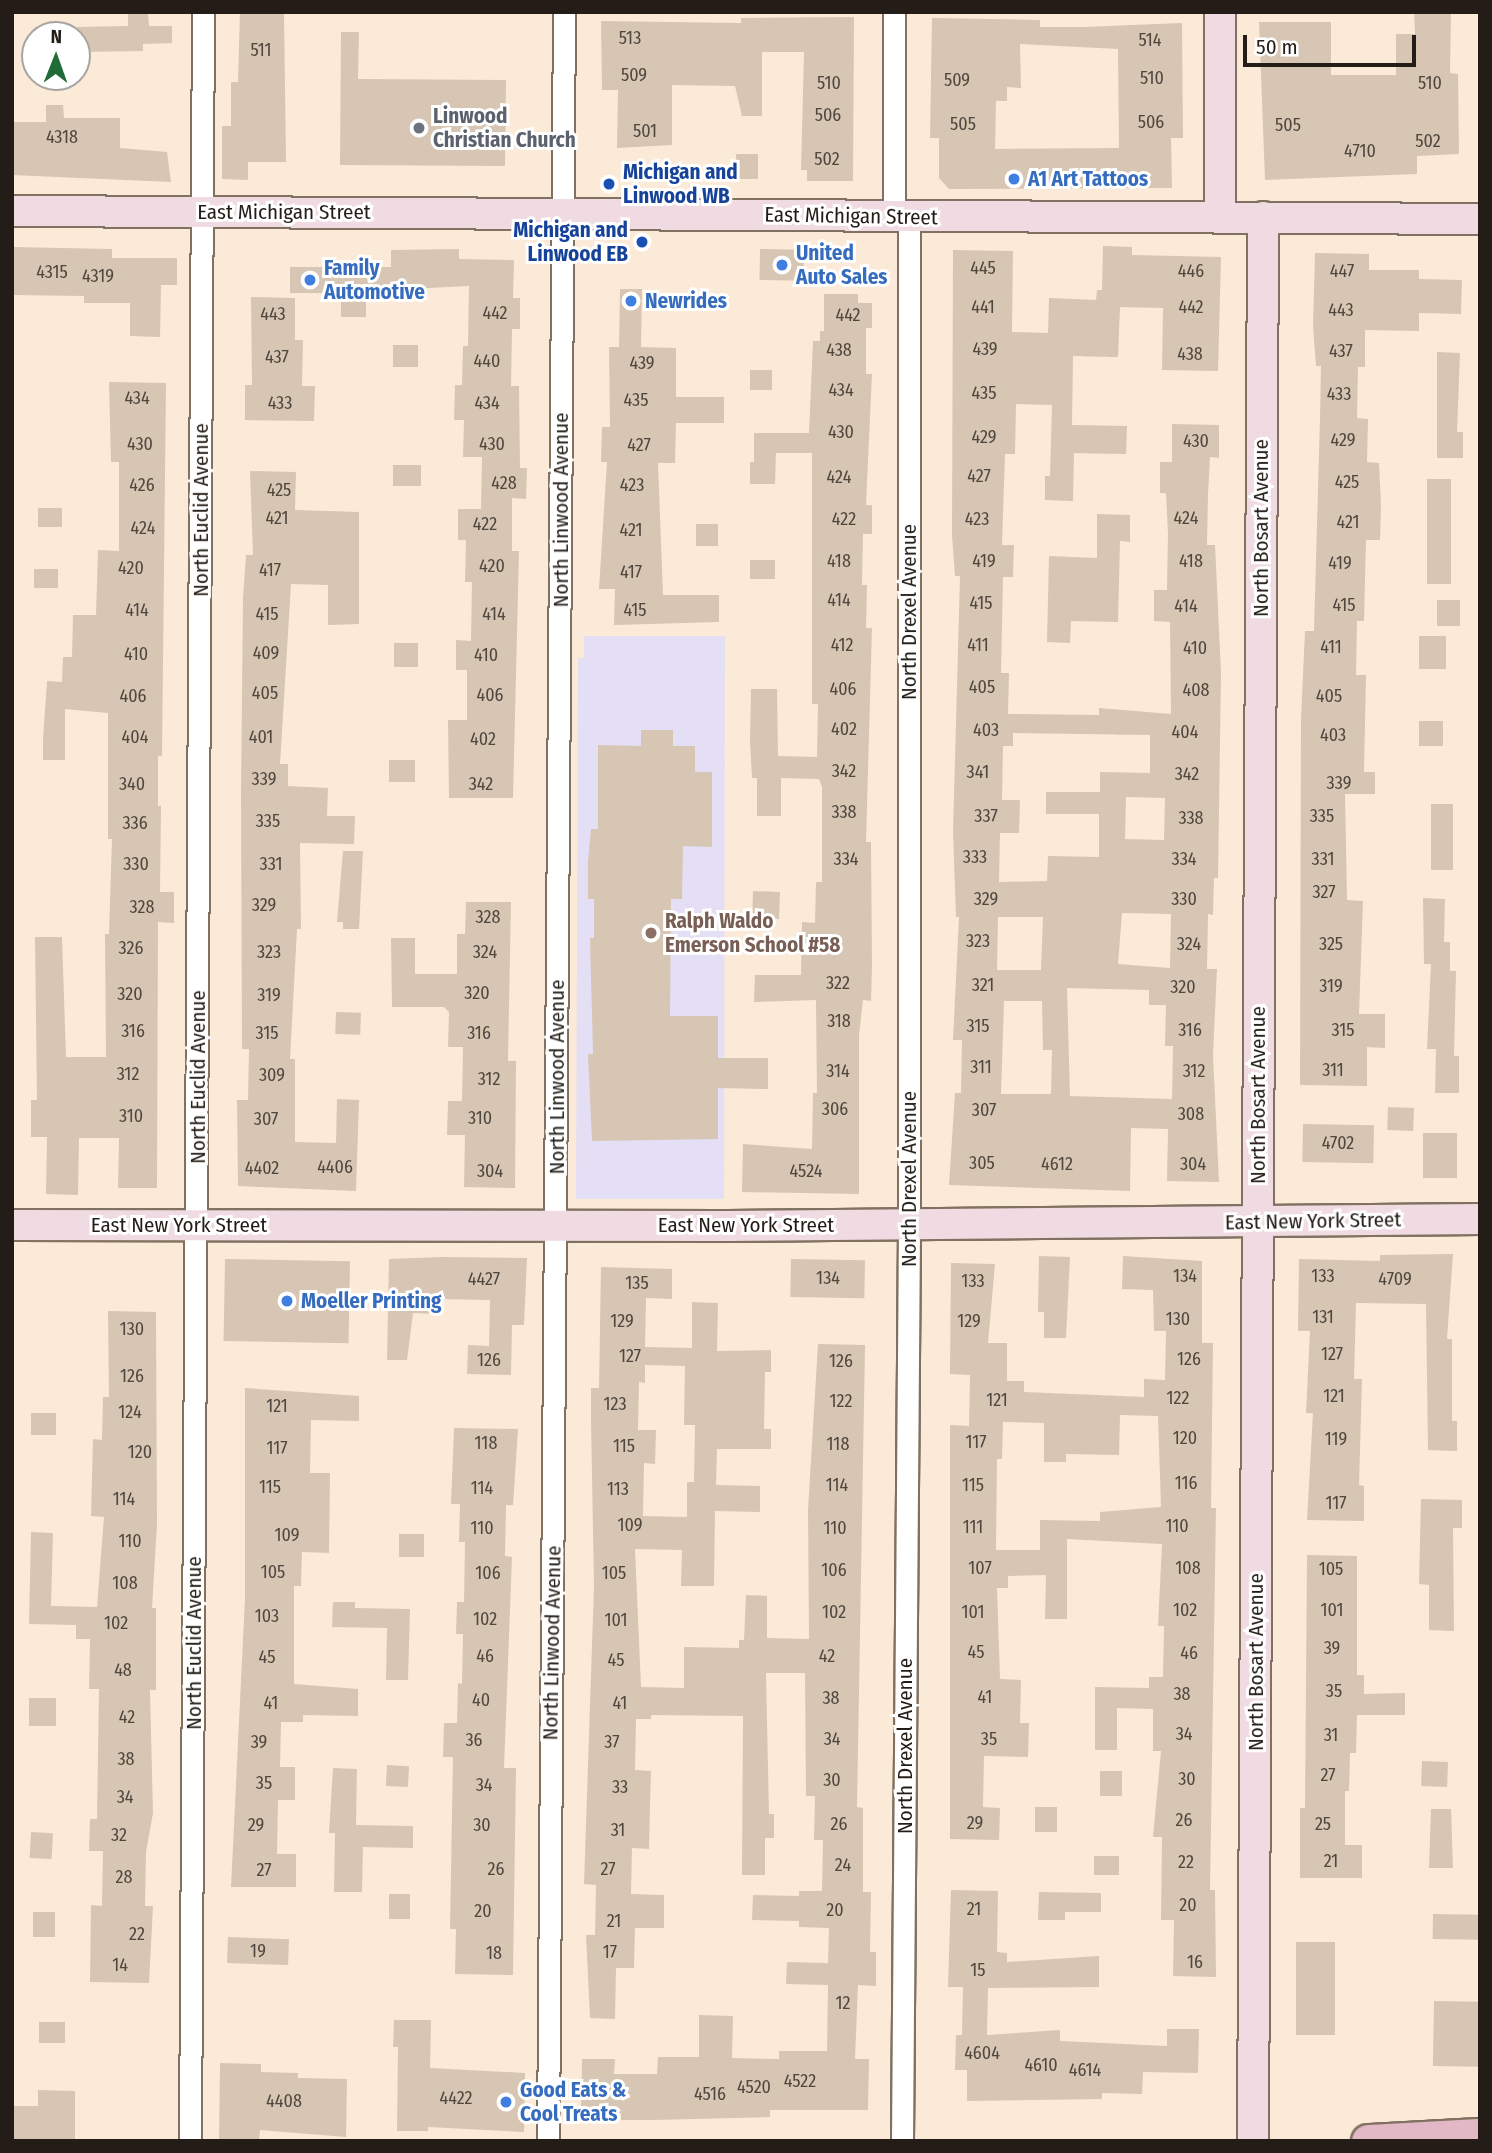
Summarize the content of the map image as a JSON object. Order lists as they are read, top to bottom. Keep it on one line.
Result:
{"streets":{"main road":["East Michigan Street","North Bosart Avenue","East New York Street"],"street":["North Euclid Avenue","North Linwood Avenue","North Drexel Avenue"]},"crossings":[["East Michigan Street","North Euclid Avenue"],["East Michigan Street","North Linwood Avenue"],["East Michigan Street","North Bosart Avenue"],["East Michigan Street","North Drexel Avenue"],["North Euclid Avenue","East New York Street"],["North Linwood Avenue","East New York Street"],["North Bosart Avenue","East New York Street"],["North Drexel Avenue","East New York Street"]],"places":["Linwood Christian Church","A1 Art Tattoos","Michigan and Linwood WB","Michigan and Linwood EB","United Auto Sales","Family Automotive","Newrides","Ralph Waldo Emerson School #58","Moeller Printing","Good Eats & Cool Treats"],"house_numbers":["513","514","511","509","510","509","510","510","506","506","505","505","501","4318","502","4710","502","445","446","447","4315","4319","441","442","443","442","443","442","439","438","437","438","437","440","439","434","435","433","434","435","433","434","430","429","429","430","430","430","427","427","424","425","428","426","423","425","421","424","422","423","421","422","424","421","418","419","418","419","420","420","417","417","414","415","415","414","414","415","415","414","412","411","411","410","409","410","410","405","406","408","405","406","406","405","402","403","404","403","404","401","402","342","341","342","339","339","340","342","338","337","335","338","335","336","333","334","334","331","330","331","327","329","330","329","328","328","323","324","325","326","323","324","322","321","319","320","320","320","319","318","315","316","315","316","315","316","311","311","314","312","312","309","312","306","307","308","310","310","307","4702","305","4612","304","4406","4402","304","4524","134","133","134","4427","4709","133","135","131","130","129","129","130","127","127","126","126","126","126","121","122","121","122","123","121","124","120","119","117","118","118","115","117","120","116","114","115","115","114","113","114","117","109","110","111","110","110","109","110","107","108","105","106","105","106","105","108","102","101","102","101","103","102","101","102","39","45","46","46","42","45","45","48","35","38","41","38","40","41","41","42","34","31","34","35","36","39","37","38","27","30","30","35","34","33","34","26","29","26","25","29","30","31","32","21","22","24","26","27","27","28","20","21","20","20","21","22","19","17","18","16","14","15","12","4604","4610","4614","4522","4520","4516","4422","4408"],"scale_bar":"50 m","north":"top"}
